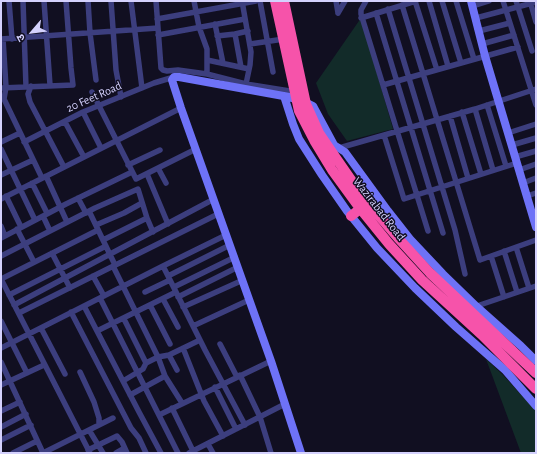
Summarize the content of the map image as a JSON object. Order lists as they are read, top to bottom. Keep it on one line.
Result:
{"streets":{"highway":["Wazirabad Road"],"street":["20 Feet Road"]},"north":"bottom left"}
